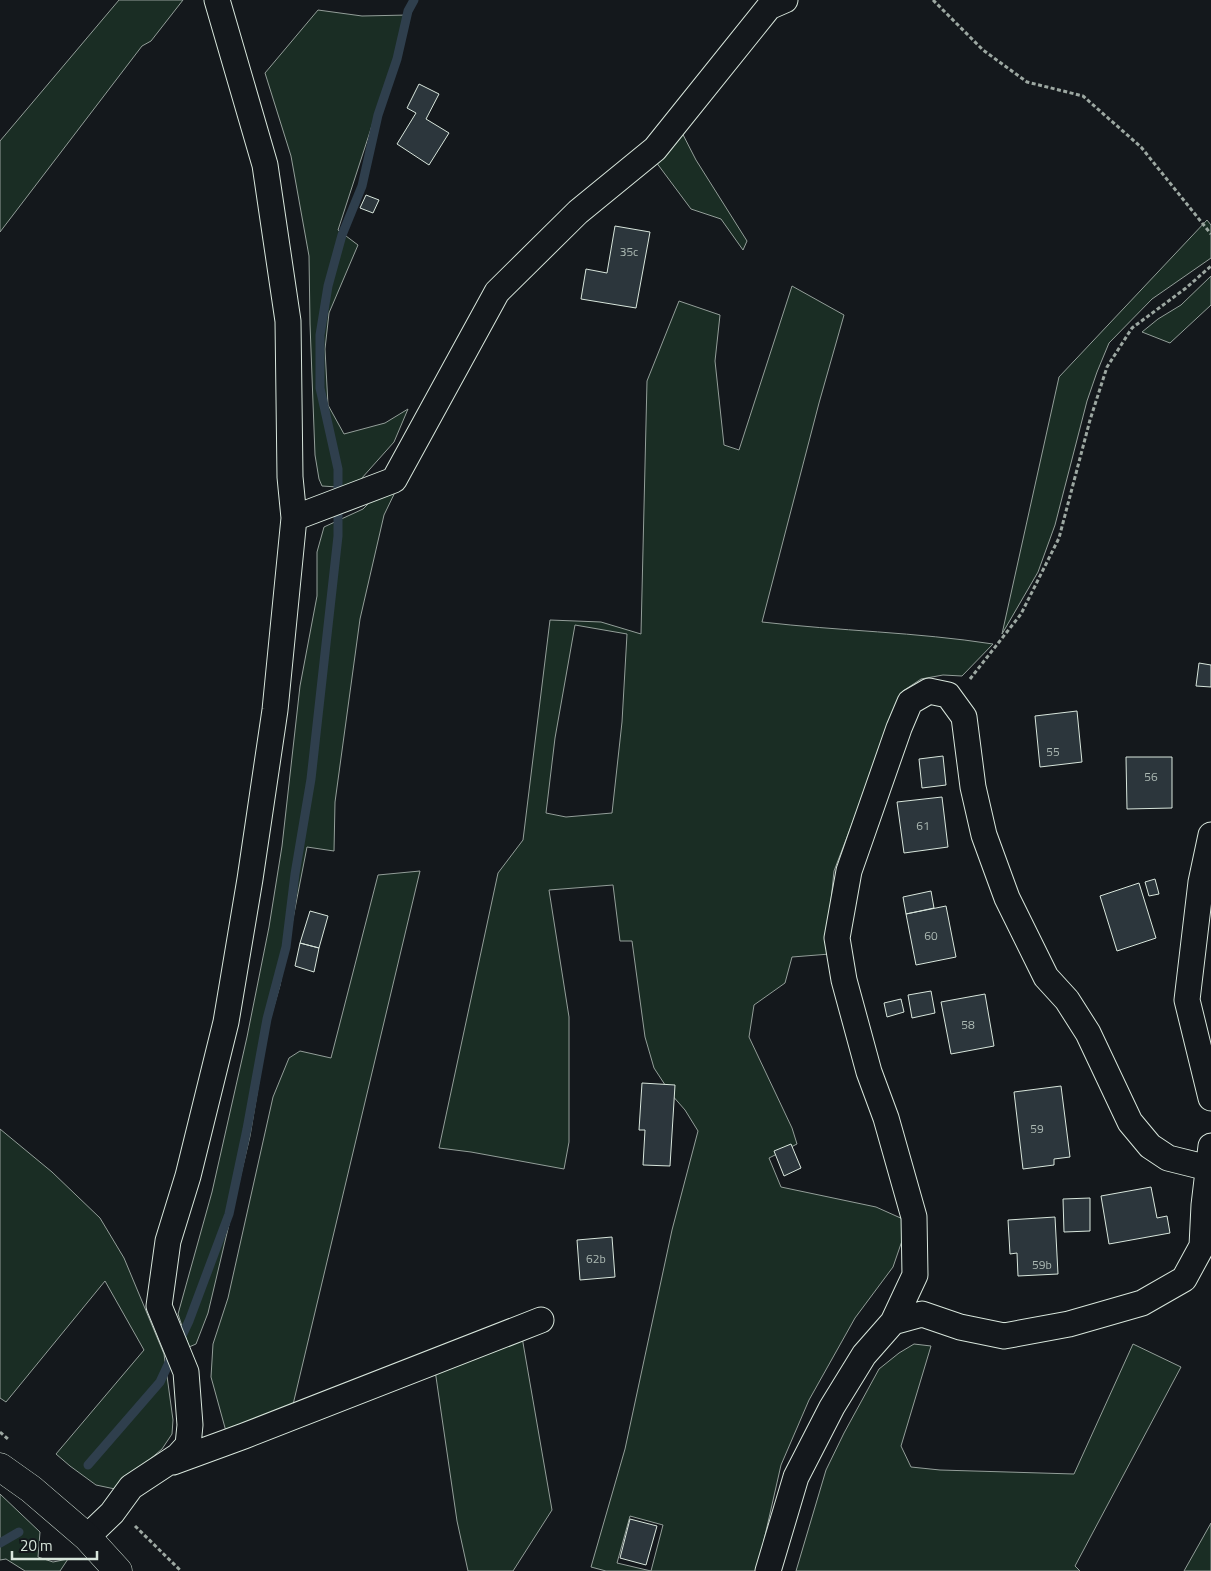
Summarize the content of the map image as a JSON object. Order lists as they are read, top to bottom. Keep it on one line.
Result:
{"house_numbers":["35c","55","56","61","60","58","59","62b","59b"],"scale_bar":"20 m"}
